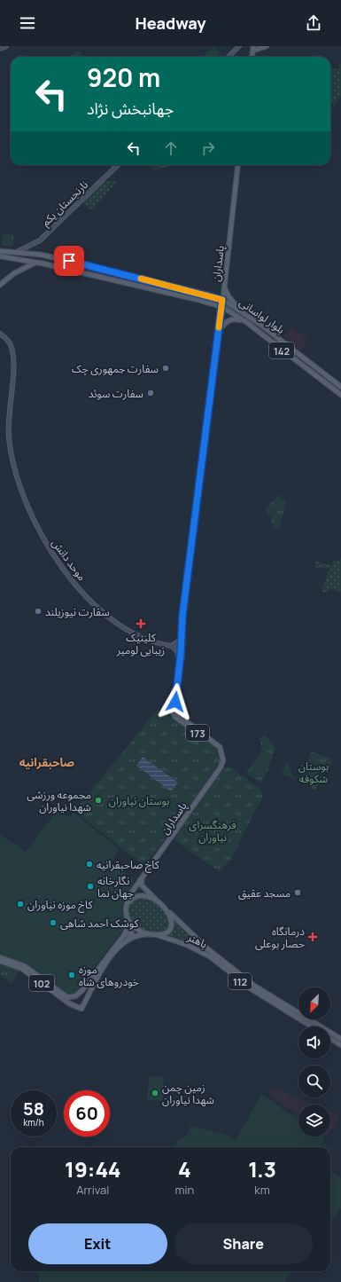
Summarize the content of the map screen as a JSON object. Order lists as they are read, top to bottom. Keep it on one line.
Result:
{"streets":{"main road":["نارنجستان یکم","پاسداران","بلوار لواسانی","142","موحد دانش","173","باهنر","112","102"]},"crossings":[["نارنجستان یکم","بلوار لواسانی"],["پاسداران","بلوار لواسانی"],["پاسداران","142"],["پاسداران","173"],["پاسداران","باهنر"],["باهنر","102"]],"districts":["صاحبقرانیه"],"parks":["بوستان شکوفه","بوستان نیاوران","فرهنگسرای نیاوران"],"places":{"other":["سفارت جمهوری چک","سفارت سوئد","سفارت نیوزیلند","مجموعه ورزشی شهدا نیاوران","کاخ صاحبقرانیه","نگارخانه جهان نما","مسجد عقیق","کاخ موزه نیاوران","کوشک احمد شاهی","موزه خودروهای شاه","زمین چمن شهدا نیاوران"],"health":["کلینیک زیبایی لومیر","درمانگاه حصار بوعلی"]},"north":"bottom left","page":{"header":"Headway","turn":["920 m","جهانبخش نژاد"],"speed":"58 km/h","limit":"60","eta":["19:44","Arrival","4","min","1.3","km"],"buttons":["Exit","Share"]}}
